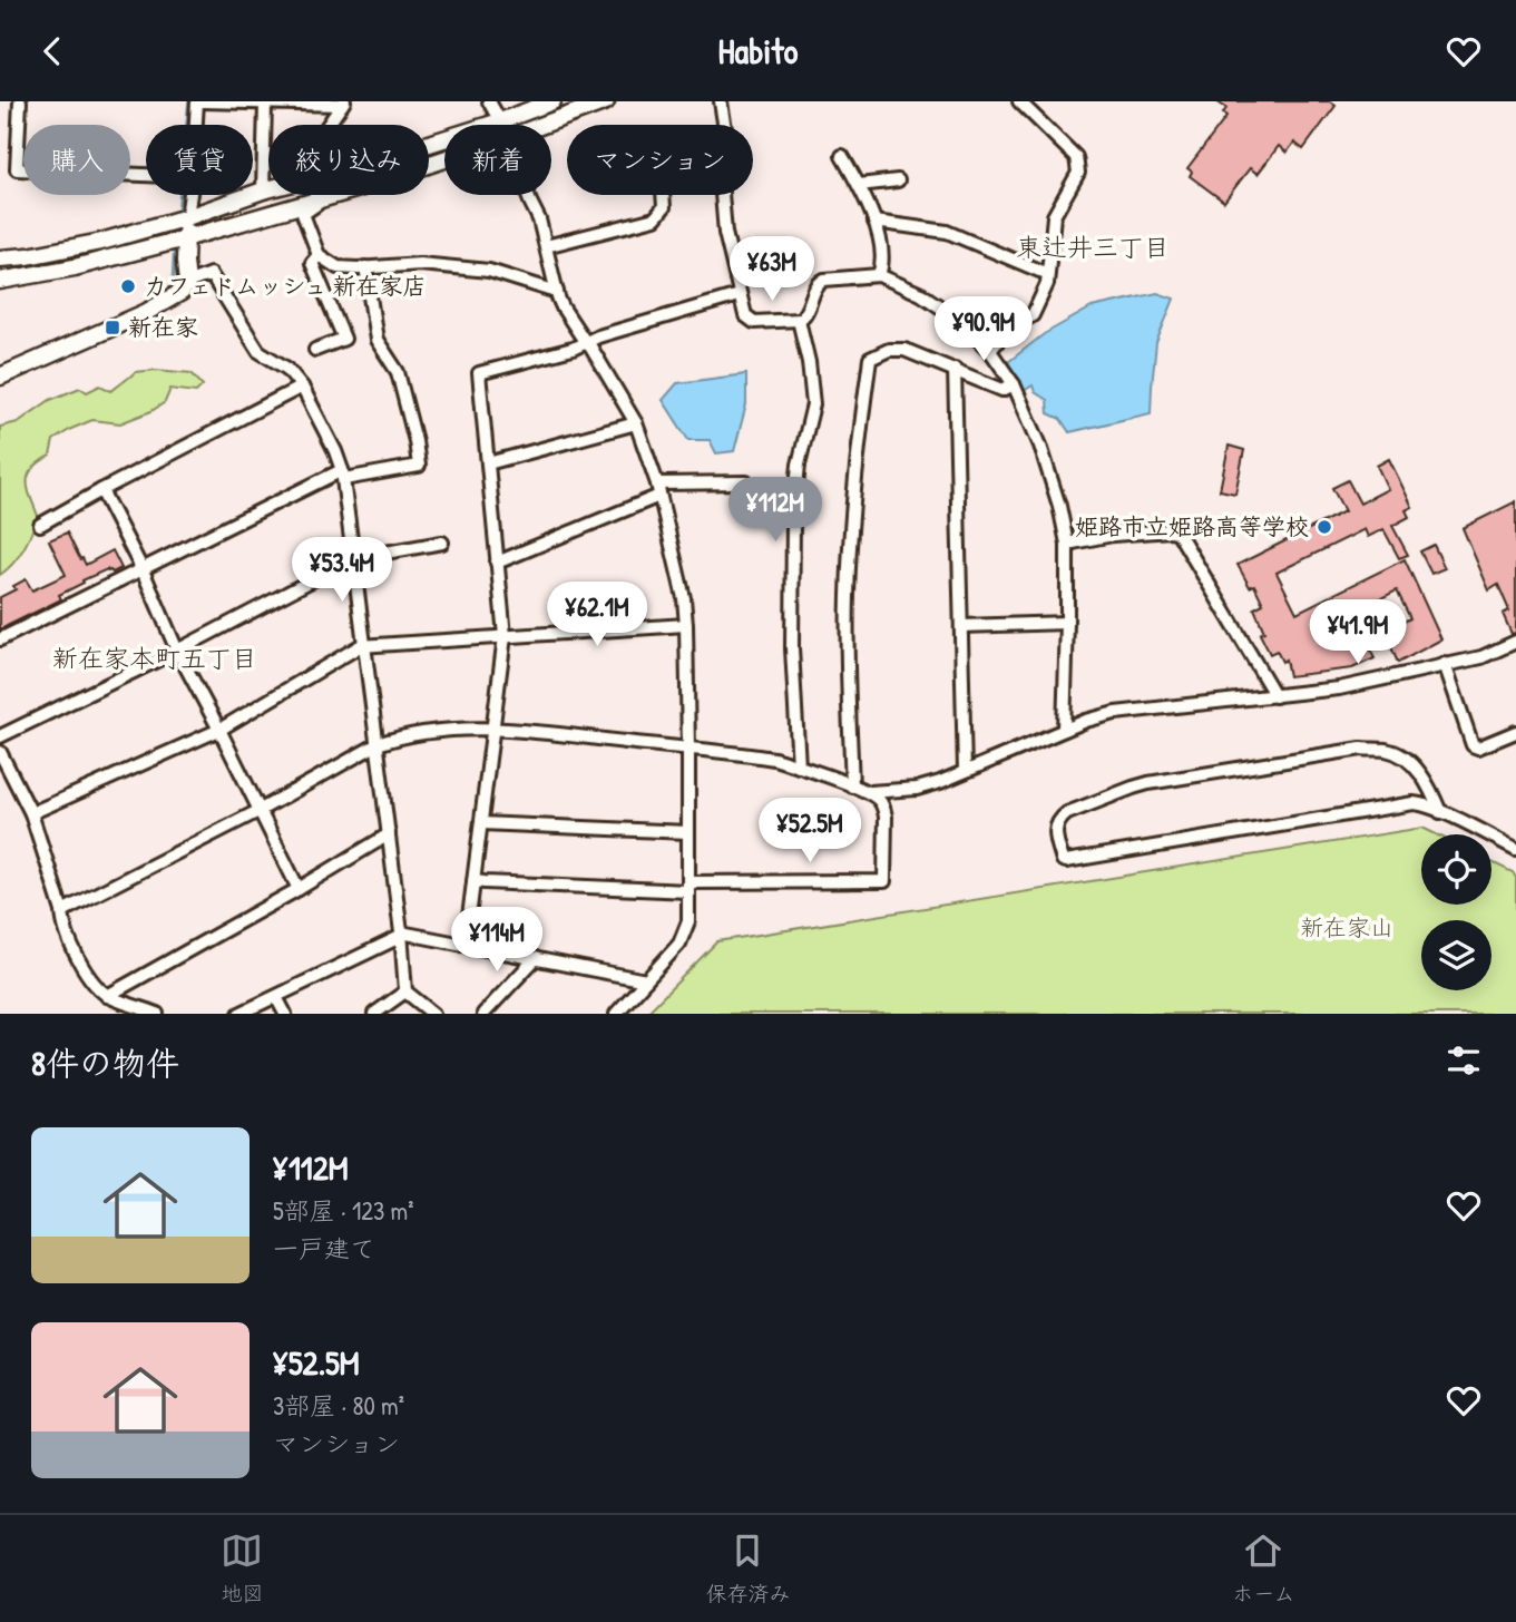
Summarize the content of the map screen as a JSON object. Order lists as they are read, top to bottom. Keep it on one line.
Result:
{"districts":["東辻井三丁目","新在家本町五丁目"],"parks":["新在家山"],"places":{"other":["カフェドムッシュ 新在家店","姫路市立姫路高等学校"],"transit":["新在家"]},"page":{"header":"Habito","chip":["購入","賃貸","絞り込み","新着","マンション"],"price":["¥63M","¥90.9M","¥112M","¥53.4M","¥62.1M","¥41.9M","¥52.5M","¥114M"],"heading":"8件の物件","list":[{"name":"¥112M","note":"5部屋 · 123 m² · 一戸建て"},{"name":"¥52.5M","note":"3部屋 · 80 m² · マンション"}],"tabs":["地図","保存済み","ホーム"]}}
